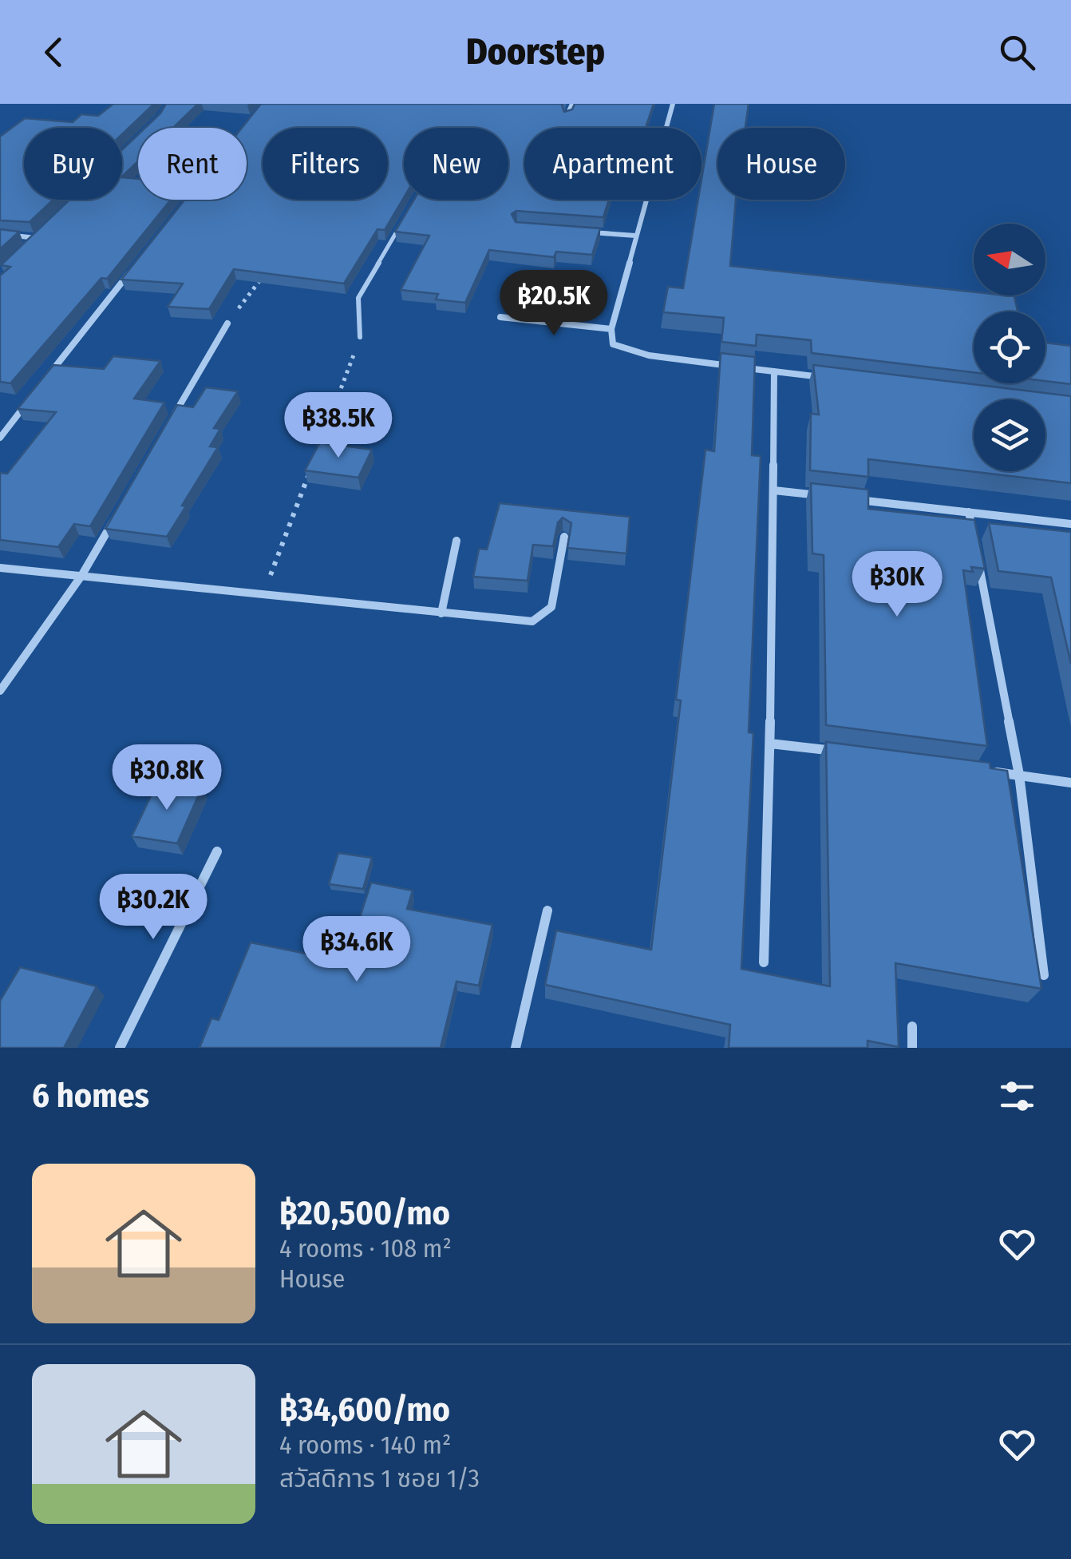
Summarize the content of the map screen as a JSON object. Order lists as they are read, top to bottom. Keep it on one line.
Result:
{"north":"left","page":{"header":"Doorstep","chip":["Buy","Rent","Filters","New","Apartment","House"],"price":["฿20.5K","฿38.5K","฿30K","฿30.8K","฿30.2K","฿34.6K"],"heading":"6 homes","list":[{"name":"฿20,500/mo","note":"4 rooms · 108 m² · House"},{"name":"฿34,600/mo","note":"4 rooms · 140 m² · สวัสดิการ 1 ซอย 1/3"}]}}
